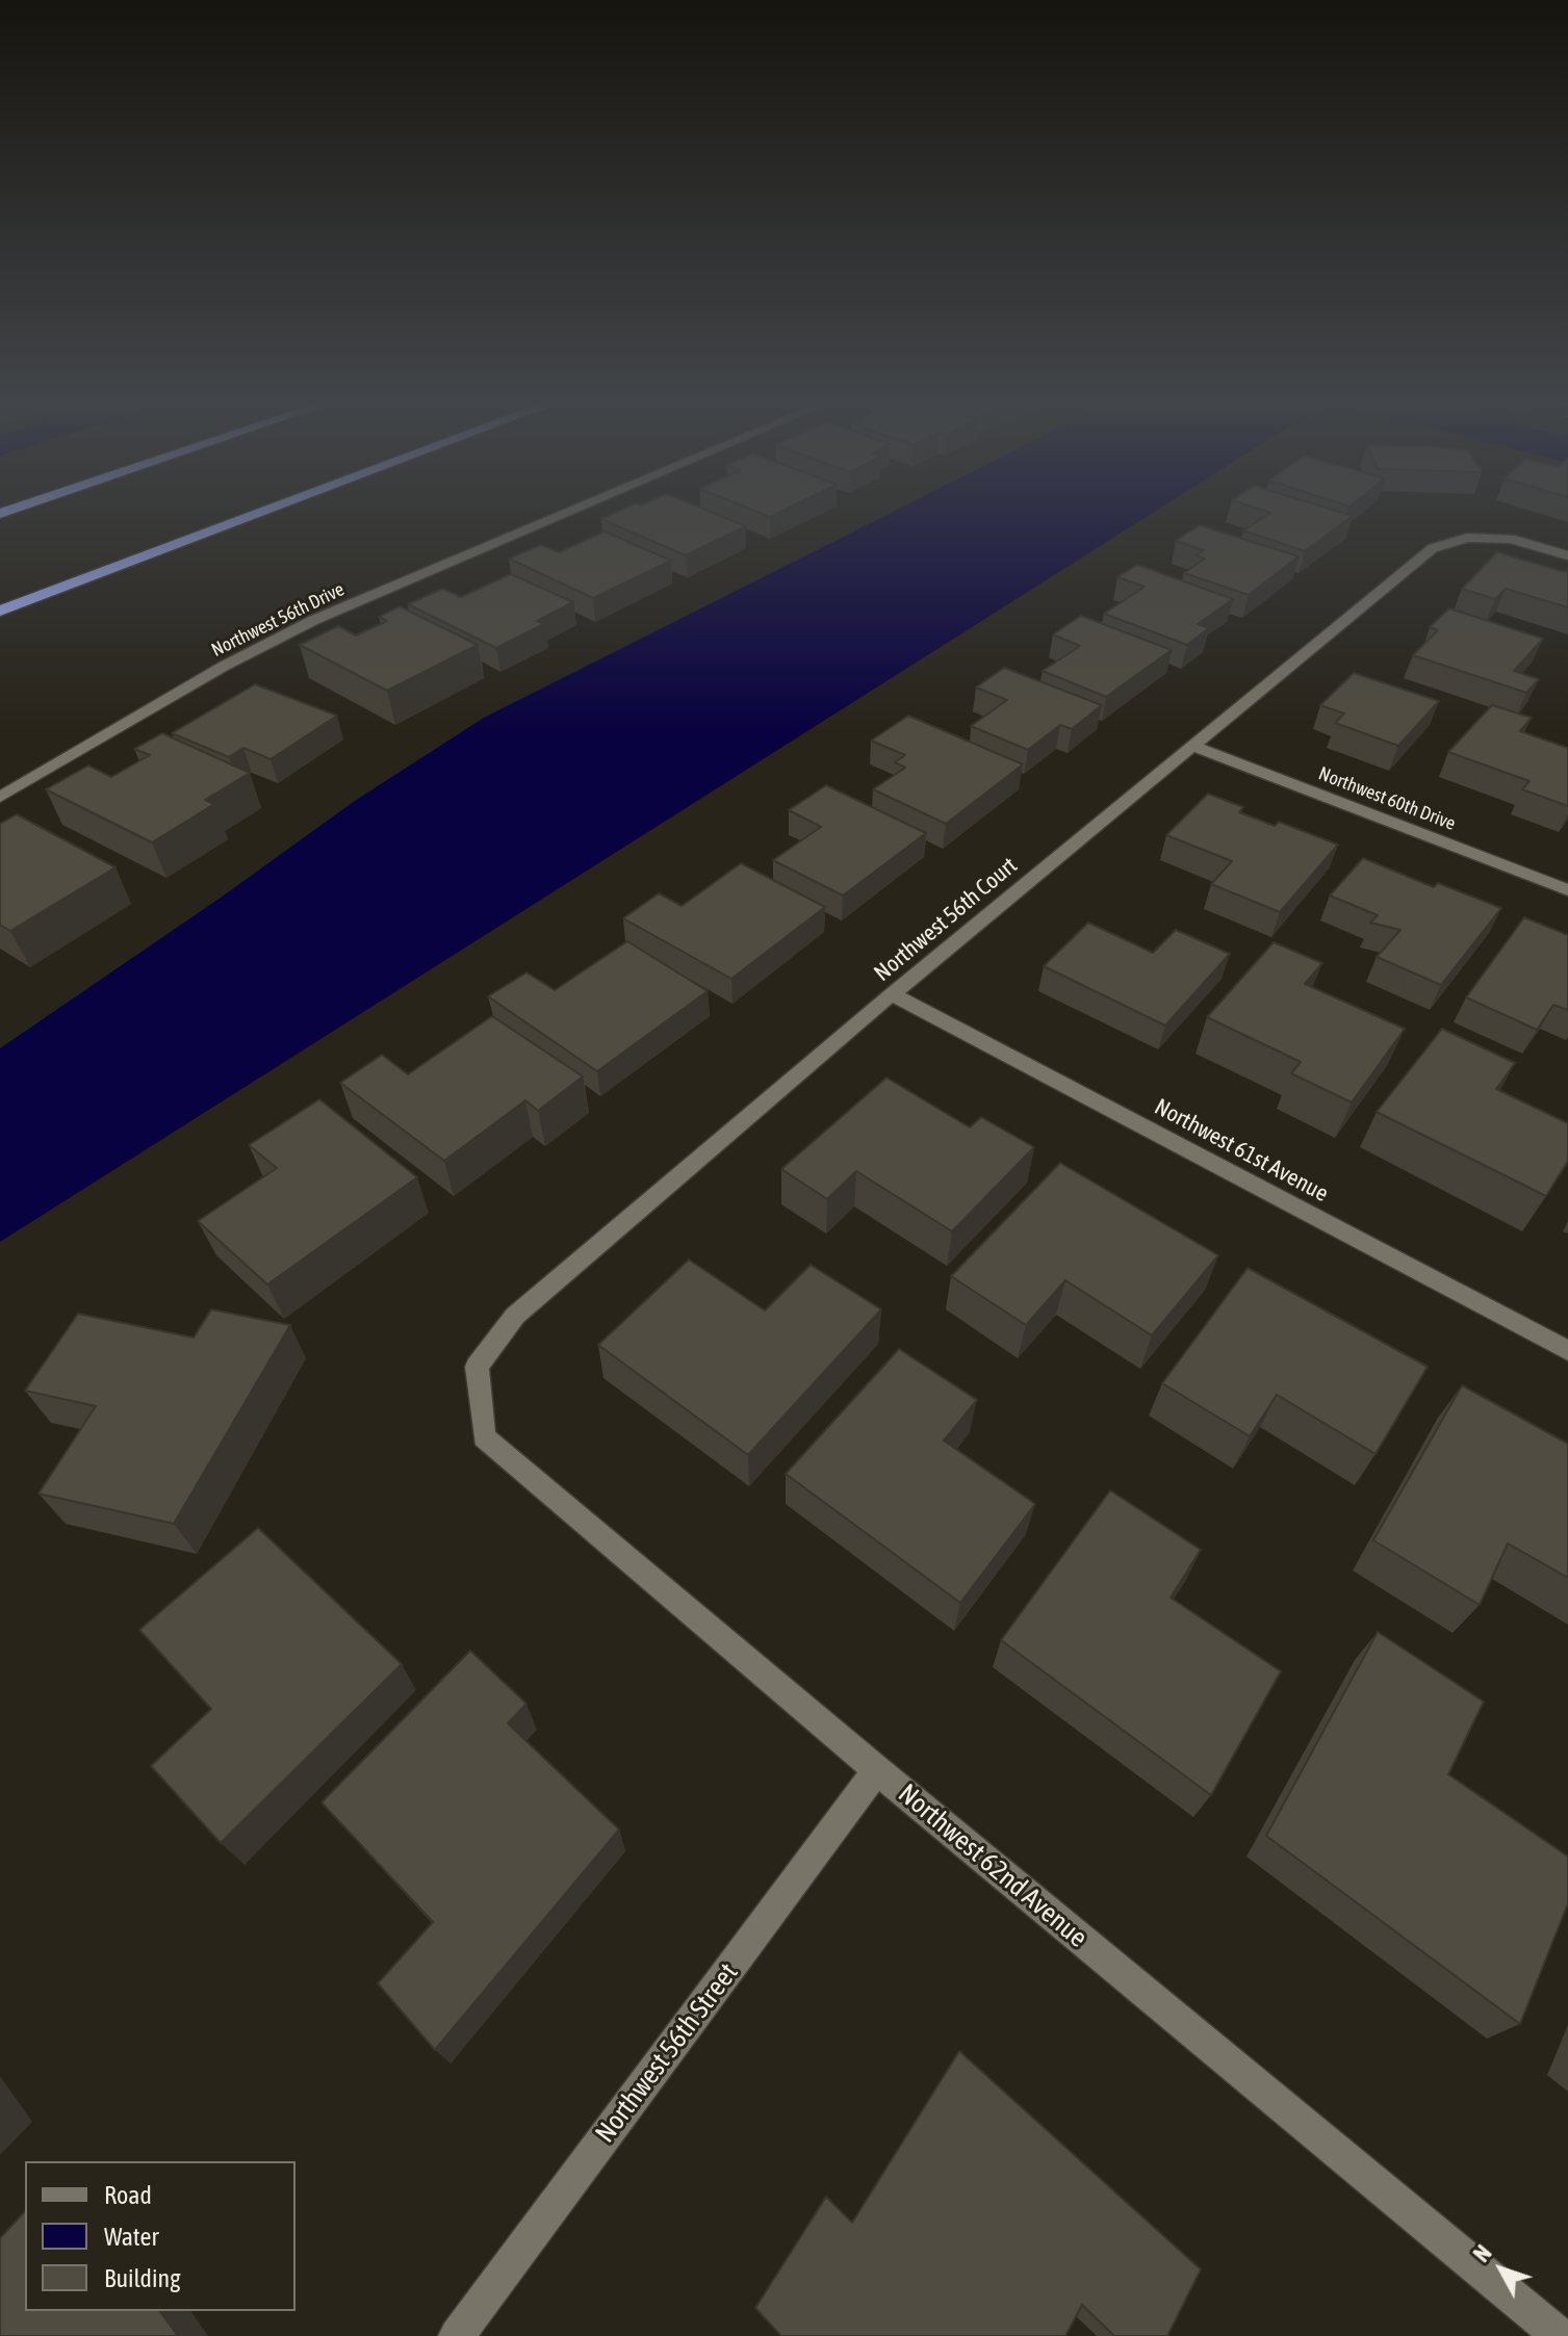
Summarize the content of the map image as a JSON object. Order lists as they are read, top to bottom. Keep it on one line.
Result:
{"streets":{"street":["Northwest 56th Drive","Northwest 60th Drive","Northwest 56th Court","Northwest 61st Avenue","Northwest 62nd Avenue","Northwest 56th Street"]},"crossings":[["Northwest 60th Drive","Northwest 56th Court"],["Northwest 56th Court","Northwest 61st Avenue"],["Northwest 56th Court","Northwest 62nd Avenue"],["Northwest 62nd Avenue","Northwest 56th Street"]],"legend":["Road","Water","Building"],"north":"top left"}
